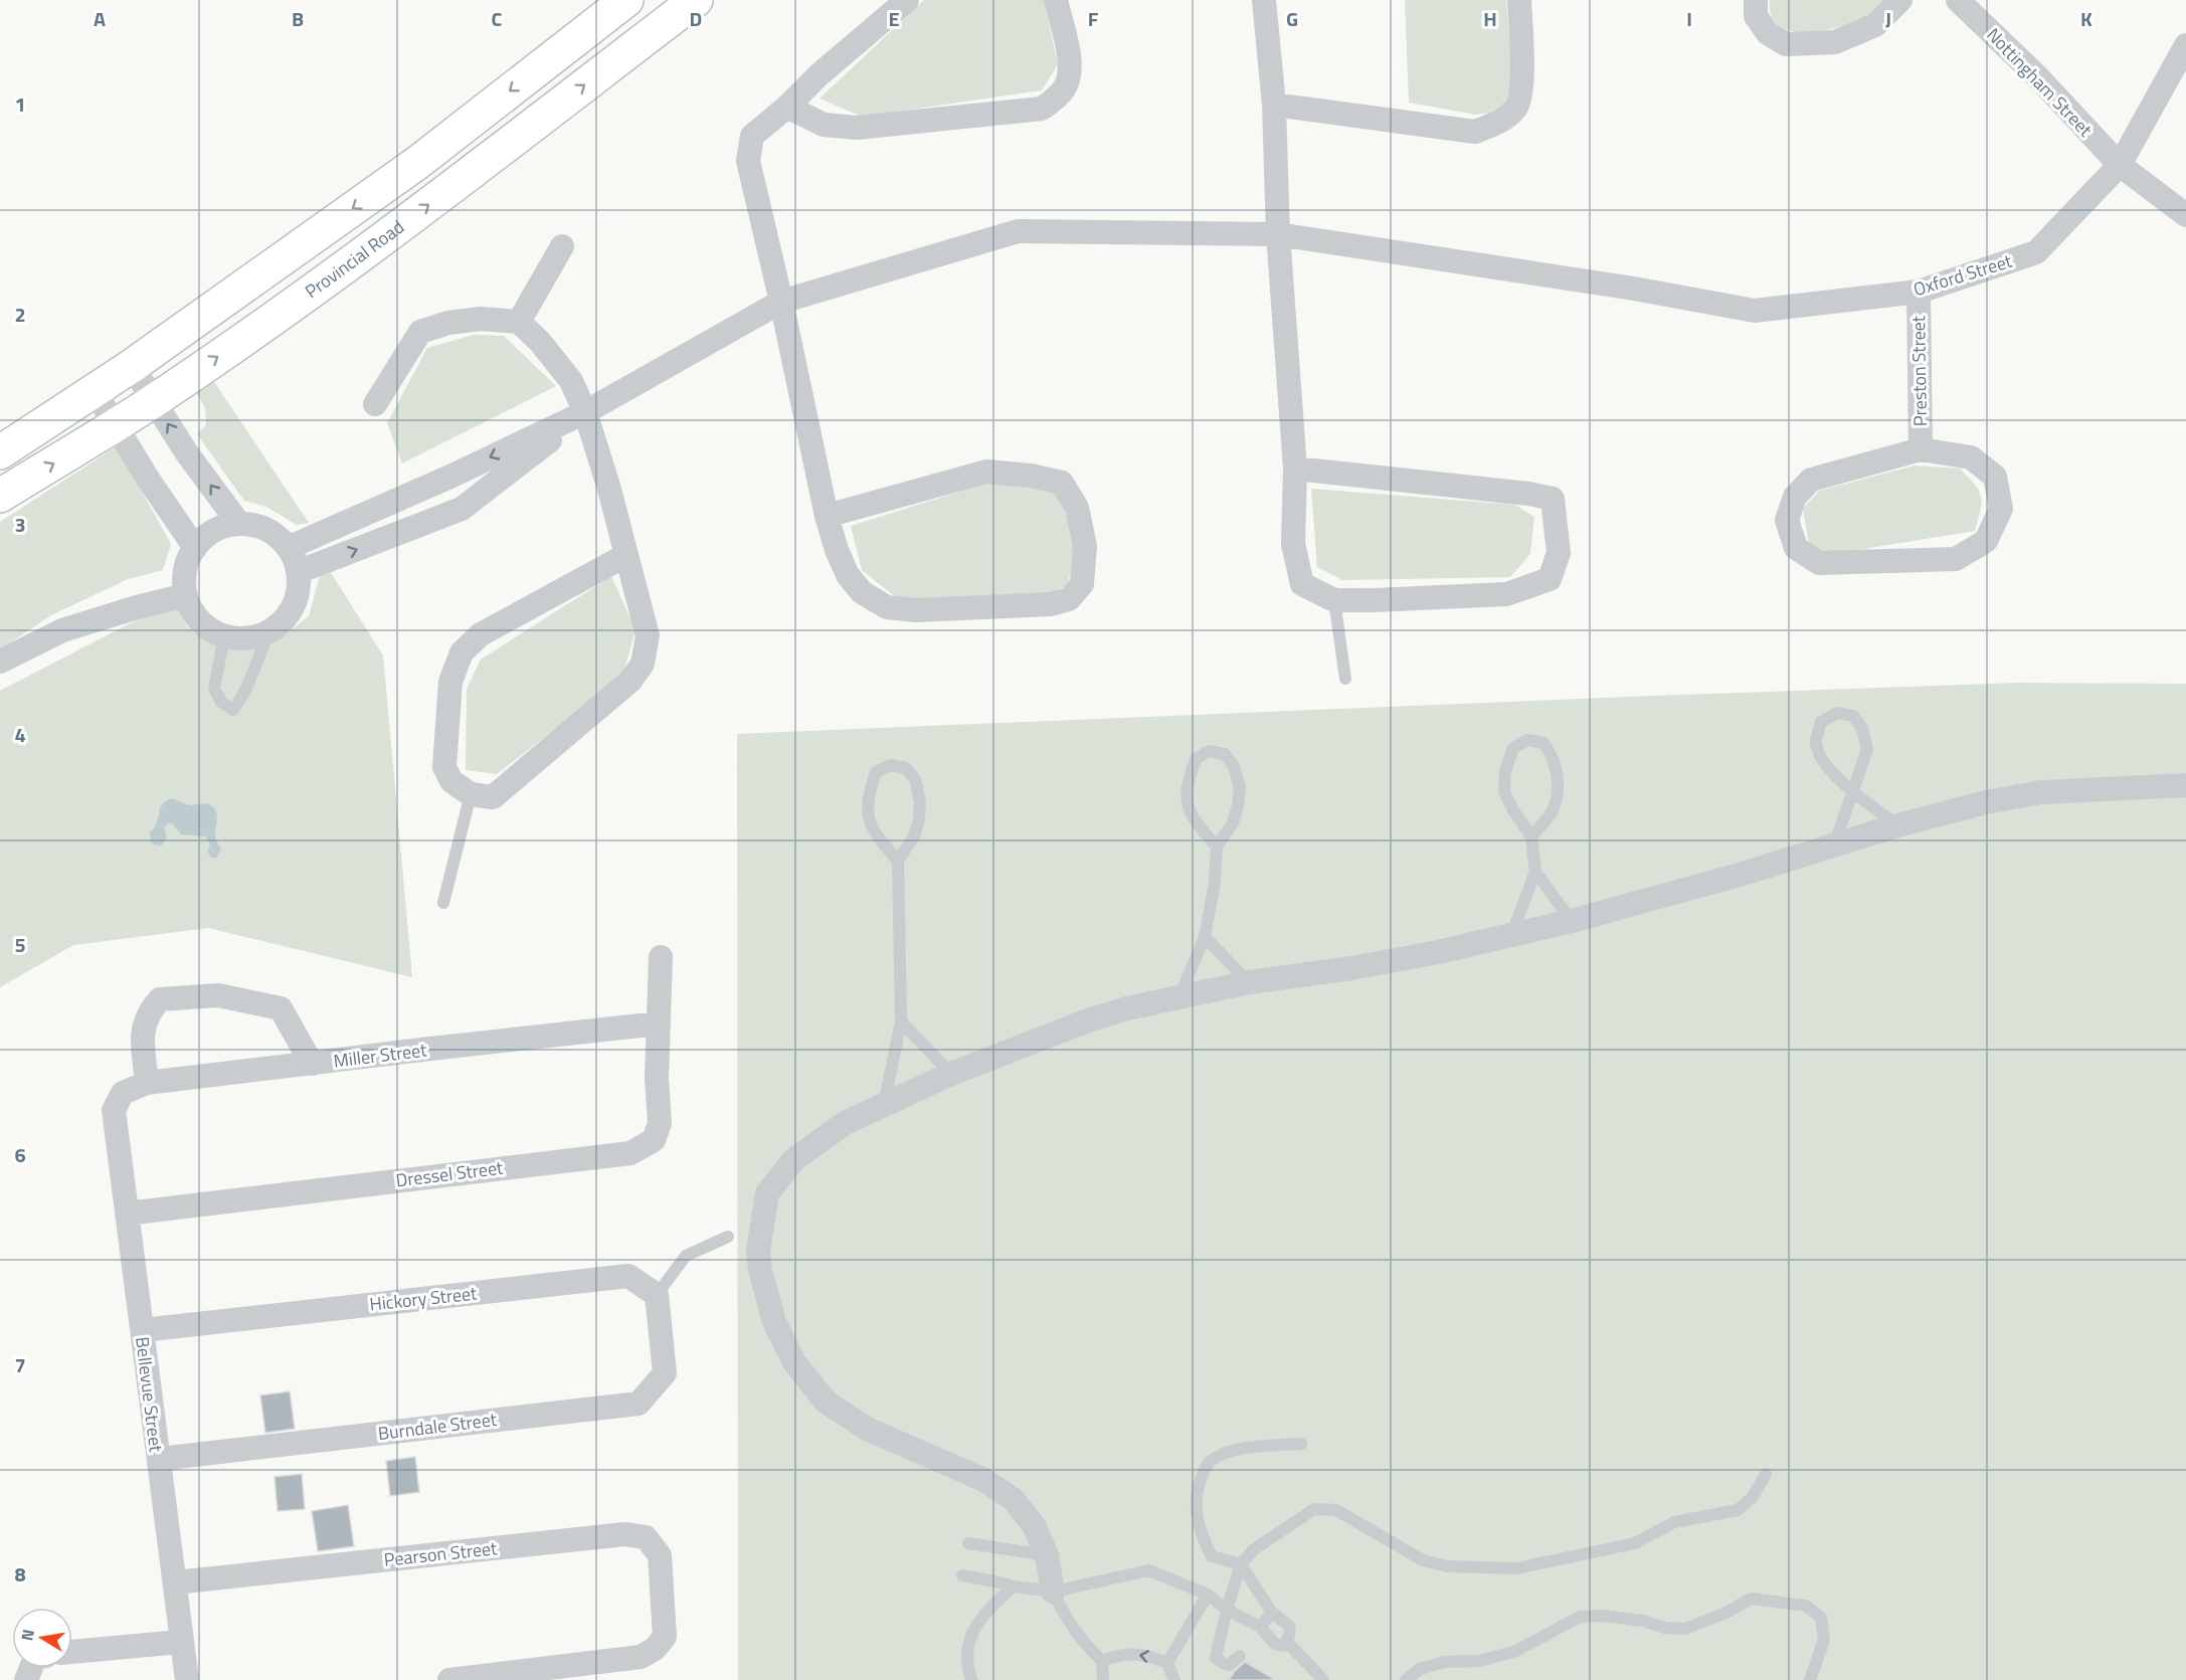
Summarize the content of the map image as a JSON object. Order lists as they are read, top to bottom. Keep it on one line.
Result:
{"streets":{"street":["Nottingham Street","Provincial Road","Oxford Street","Preston Street","Miller Street","Dressel Street","Hickory Street","Bellevue Street","Burndale Street","Pearson Street"]},"crossings":[["Nottingham Street","Oxford Street"],["Oxford Street","Preston Street"],["Miller Street","Dressel Street"],["Miller Street","Bellevue Street"],["Hickory Street","Burndale Street"]],"north":"left","grid":{"columns":["A","B","C","D","E","F","G","H","I","J","K"],"rows":["1","2","3","4","5","6","7","8"]}}
